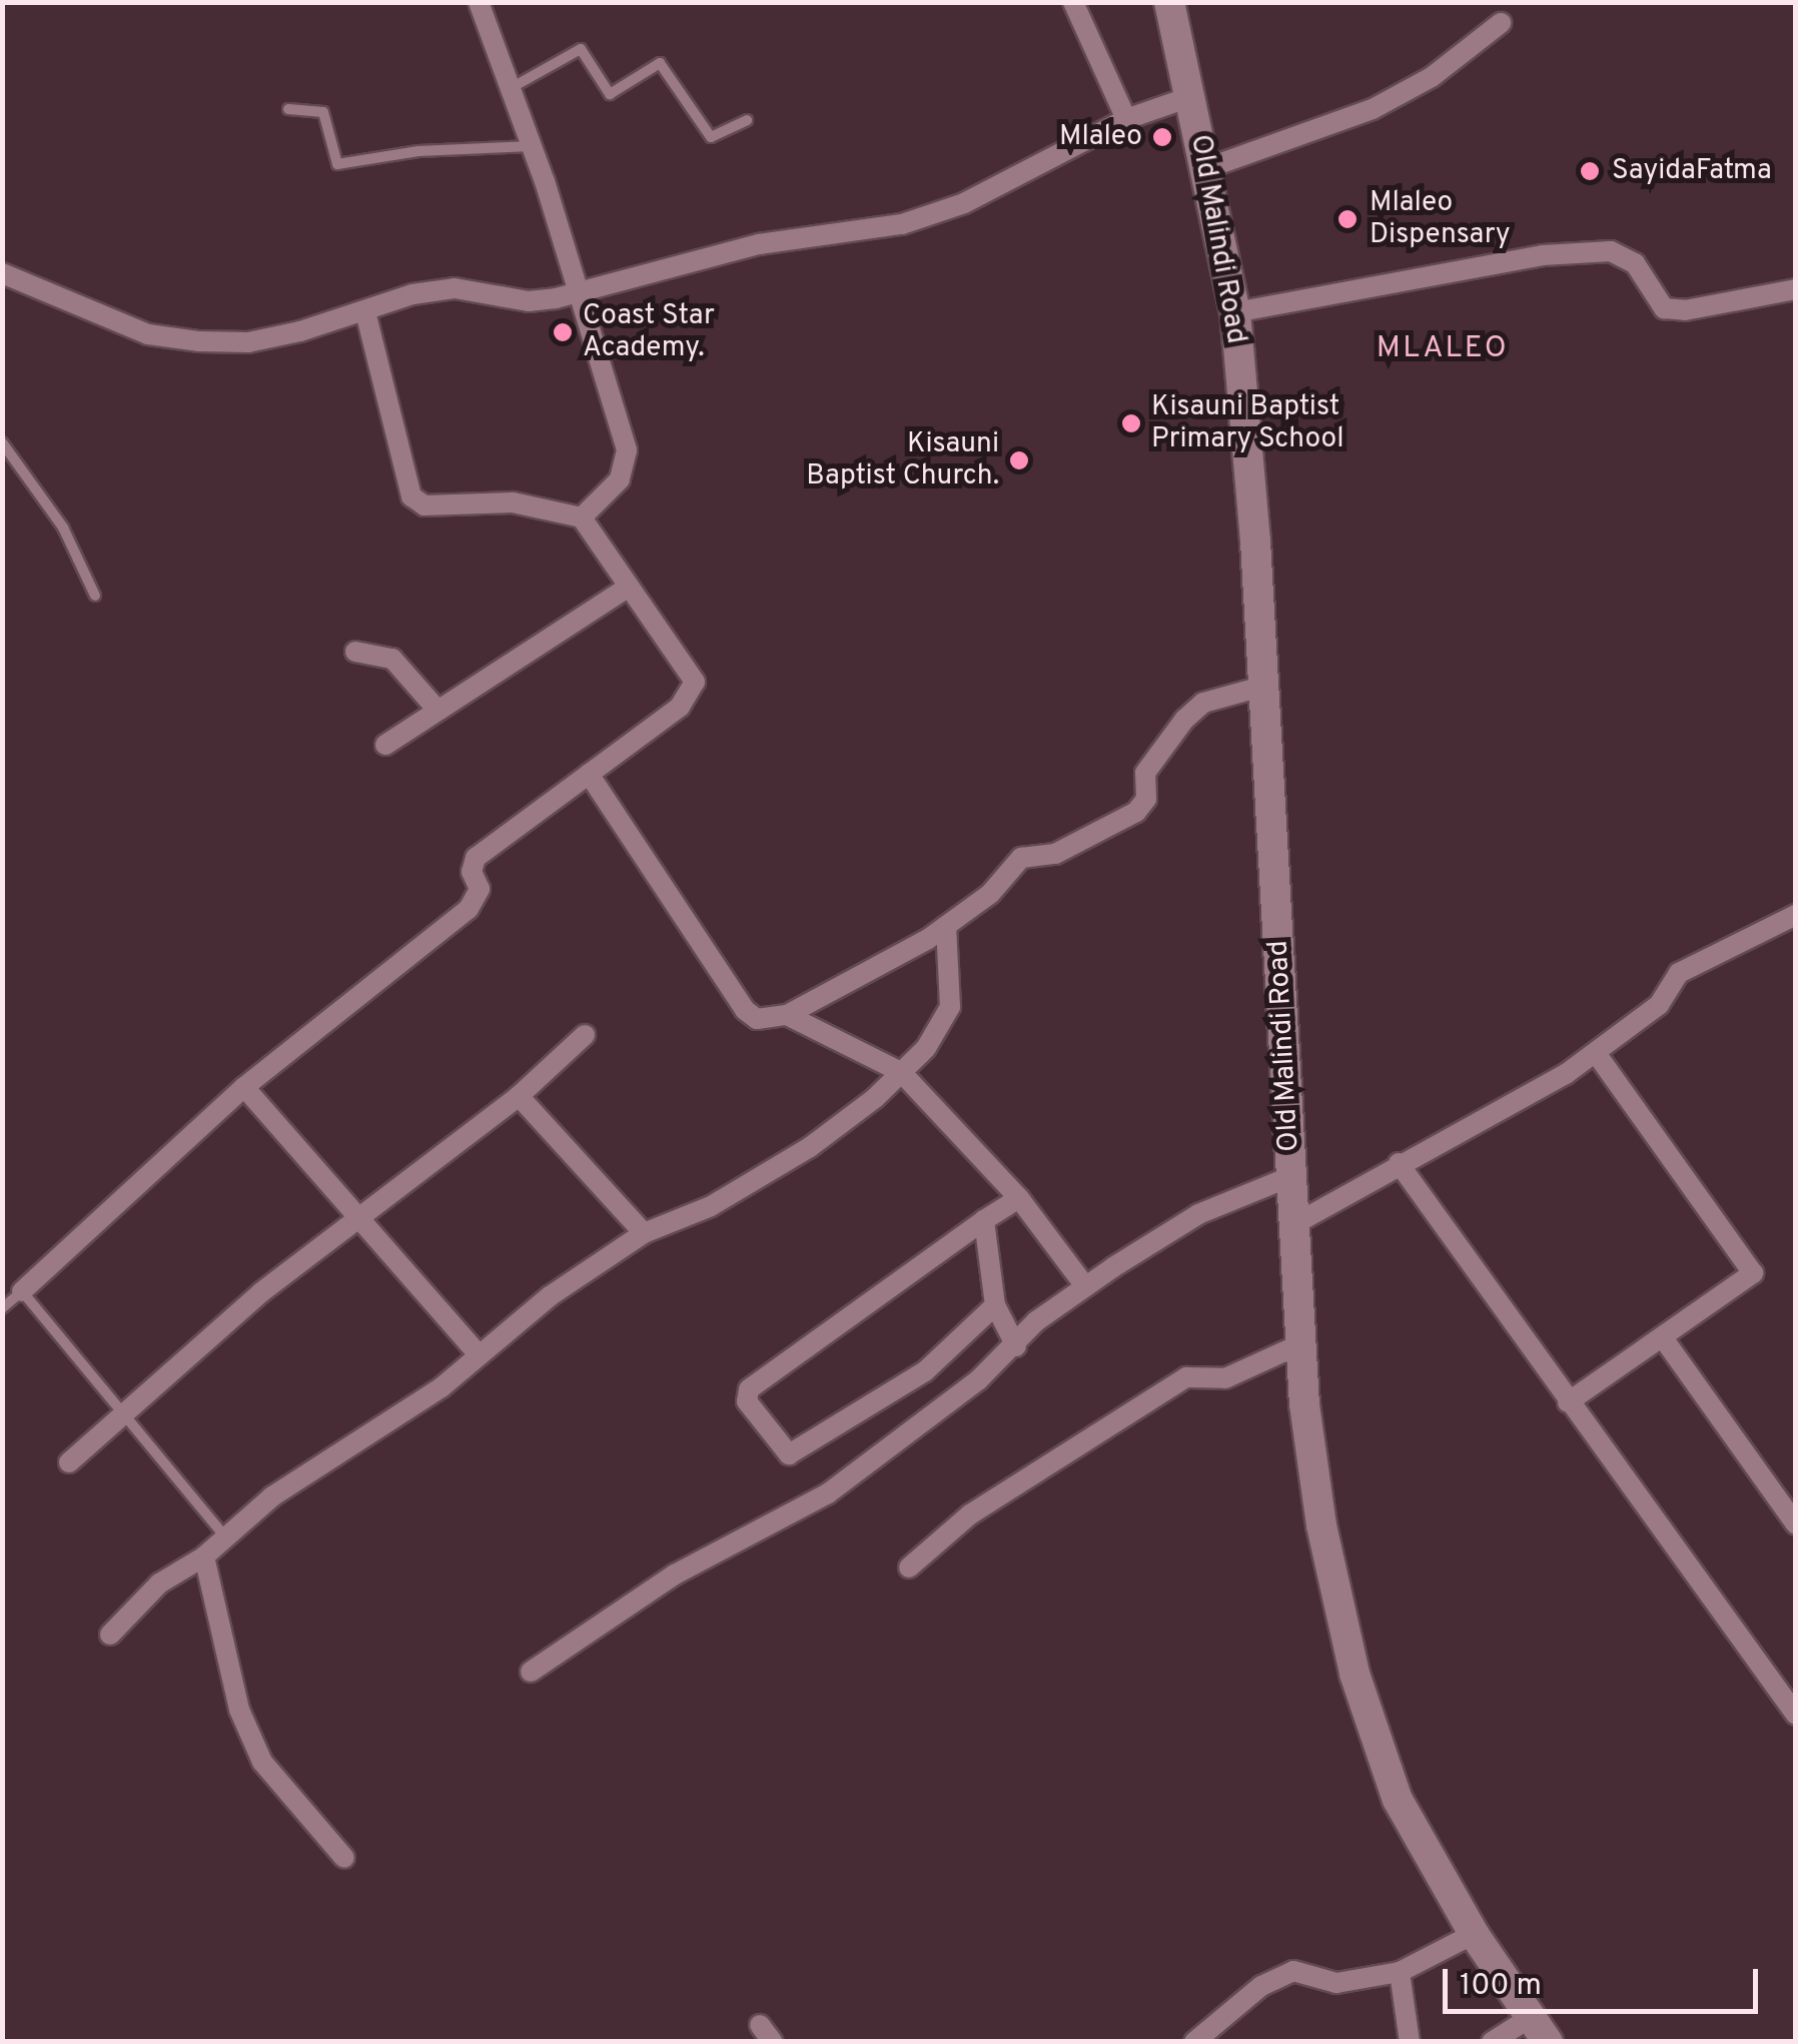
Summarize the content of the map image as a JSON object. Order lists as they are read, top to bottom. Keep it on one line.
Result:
{"streets":{"main road":["Old Malindi Road"]},"districts":["MLALEO"],"places":["Mlaleo","SayidaFatma","Mlaleo Dispensary","Coast Star Academy.","Kisauni Baptist Primary School","Kisauni Baptist Church."],"scale_bar":"100 m"}
